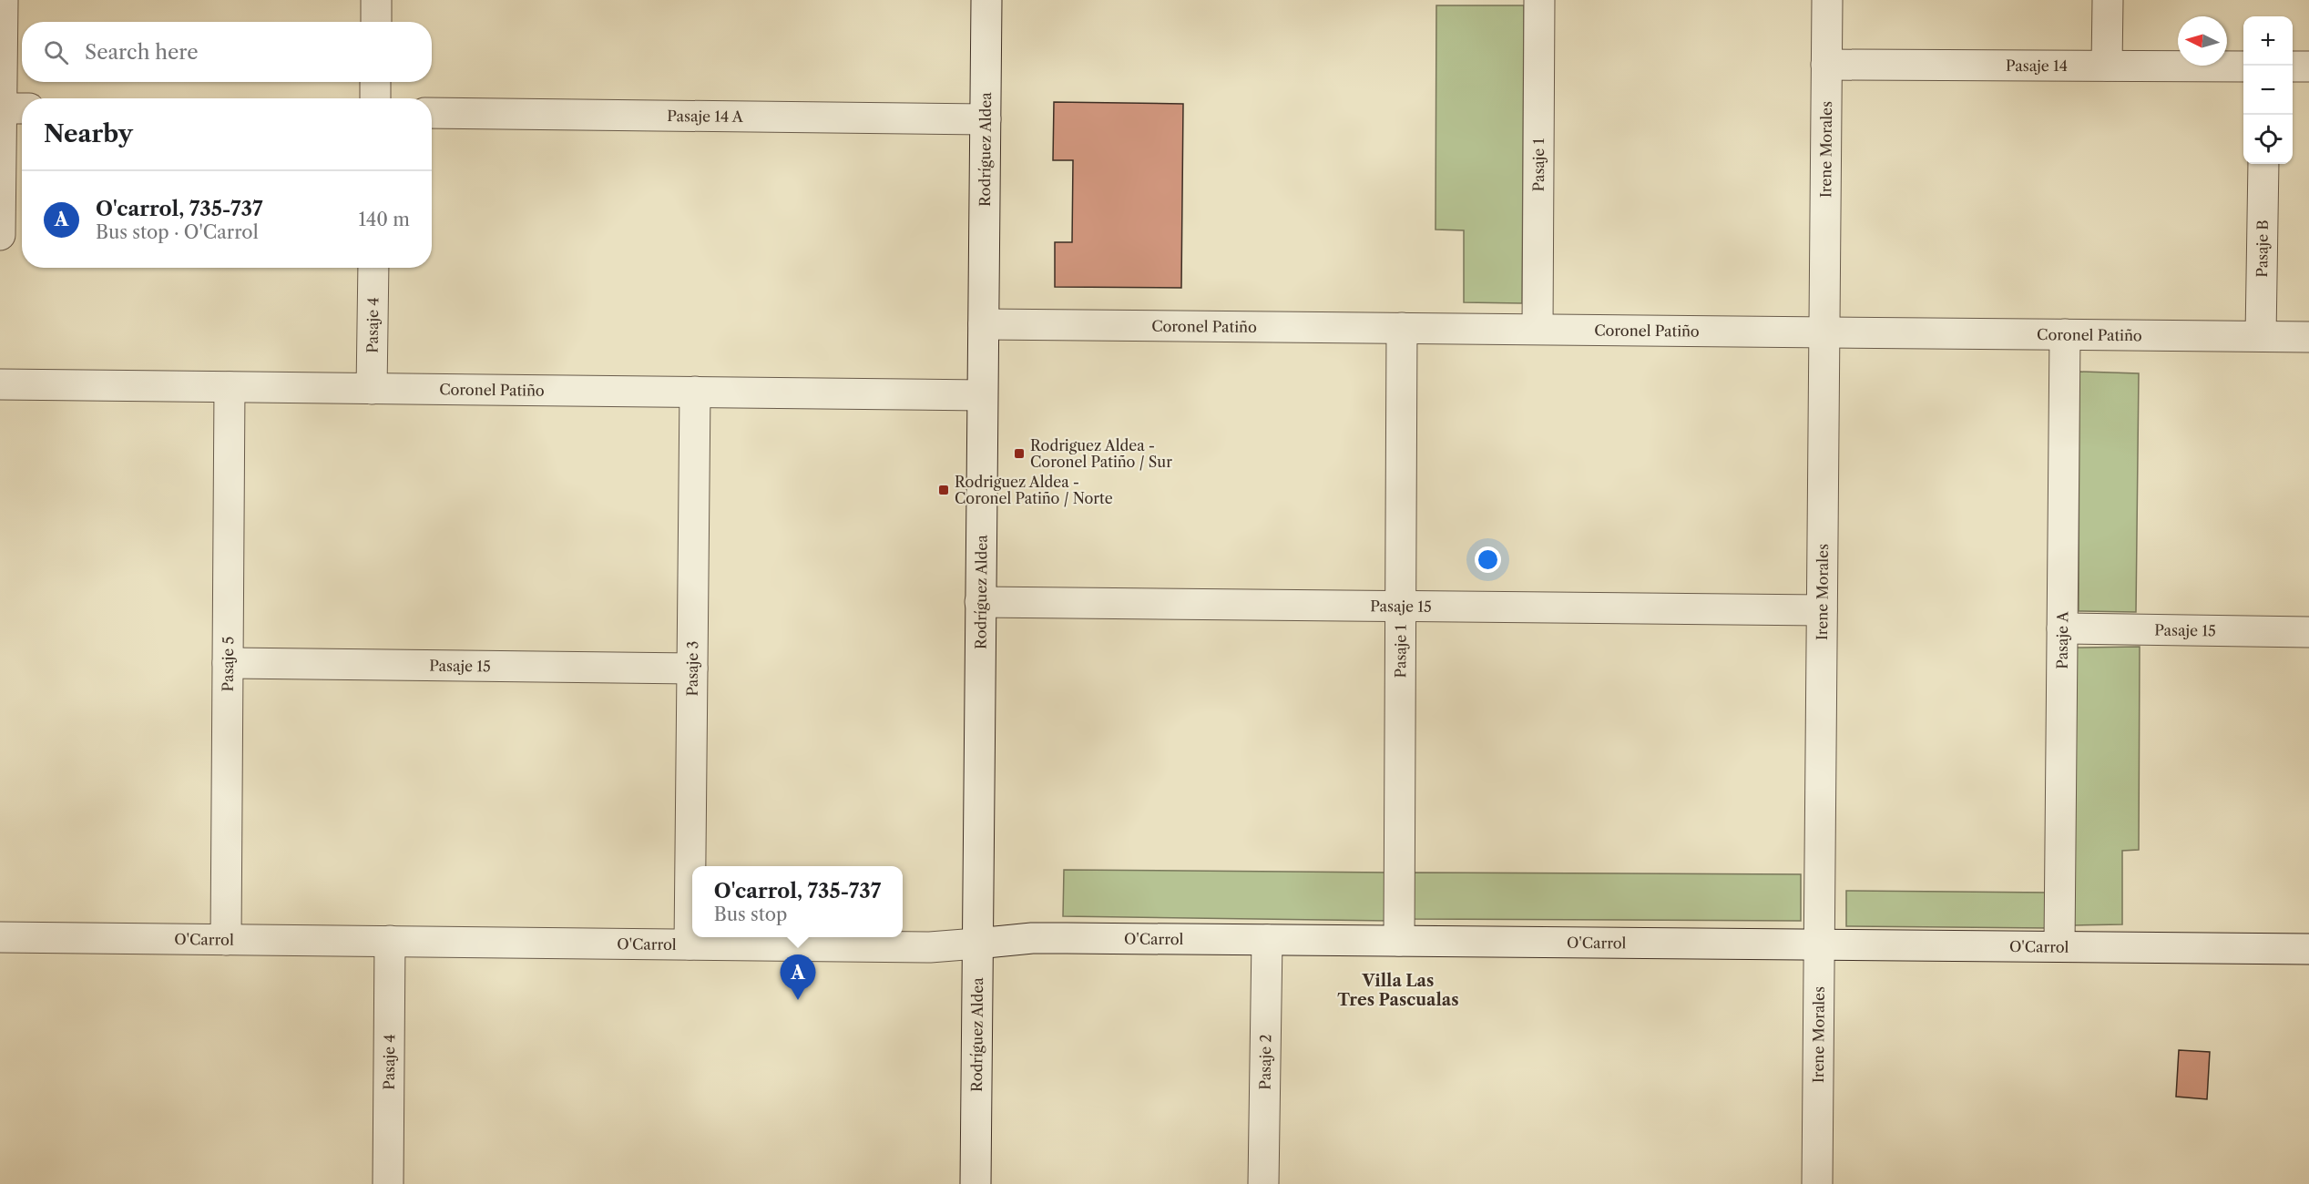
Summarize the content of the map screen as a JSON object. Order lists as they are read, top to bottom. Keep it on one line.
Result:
{"streets":{"street":["Pasaje 14","Pasaje 14 A","Rodríguez Aldea","Irene Morales","Pasaje 1","Pasaje B","Pasaje 4","Coronel Patiño","Pasaje 15","Pasaje A","Pasaje 5","Pasaje 3","O'Carrol","Pasaje 2"]},"crossings":[["Pasaje 14","Irene Morales"],["Pasaje 14 A","Rodríguez Aldea"],["Rodríguez Aldea","Coronel Patiño"],["Rodríguez Aldea","Pasaje 15"],["Rodríguez Aldea","O'Carrol"],["Irene Morales","Coronel Patiño"],["Irene Morales","Pasaje 15"],["Irene Morales","O'Carrol"],["Pasaje 1","Coronel Patiño"],["Pasaje 1","Pasaje 15"],["Pasaje 1","O'Carrol"],["Pasaje B","Coronel Patiño"],["Pasaje 4","Coronel Patiño"],["Pasaje 4","O'Carrol"],["Coronel Patiño","Pasaje A"],["Coronel Patiño","Pasaje 5"],["Coronel Patiño","Pasaje 3"],["Pasaje 15","Pasaje A"],["Pasaje 15","Pasaje 5"],["Pasaje 15","Pasaje 3"],["Pasaje A","O'Carrol"],["Pasaje 5","O'Carrol"],["Pasaje 3","O'Carrol"],["O'Carrol","Pasaje 2"]],"districts":["Villa Las Tres Pascualas"],"places":{"transit":["Rodriguez Aldea - Coronel Patiño / Sur","Rodriguez Aldea - Coronel Patiño / Norte"]},"north":"left","page":{"map_buttons":["+","−"],"search":"Search here","heading":"Nearby","list":[{"mark":"A","name":"O'carrol, 735-737","note":"Bus stop · O'Carrol","value":"140 m"}],"popup":["O'carrol, 735-737","Bus stop"],"pins":"A"}}
